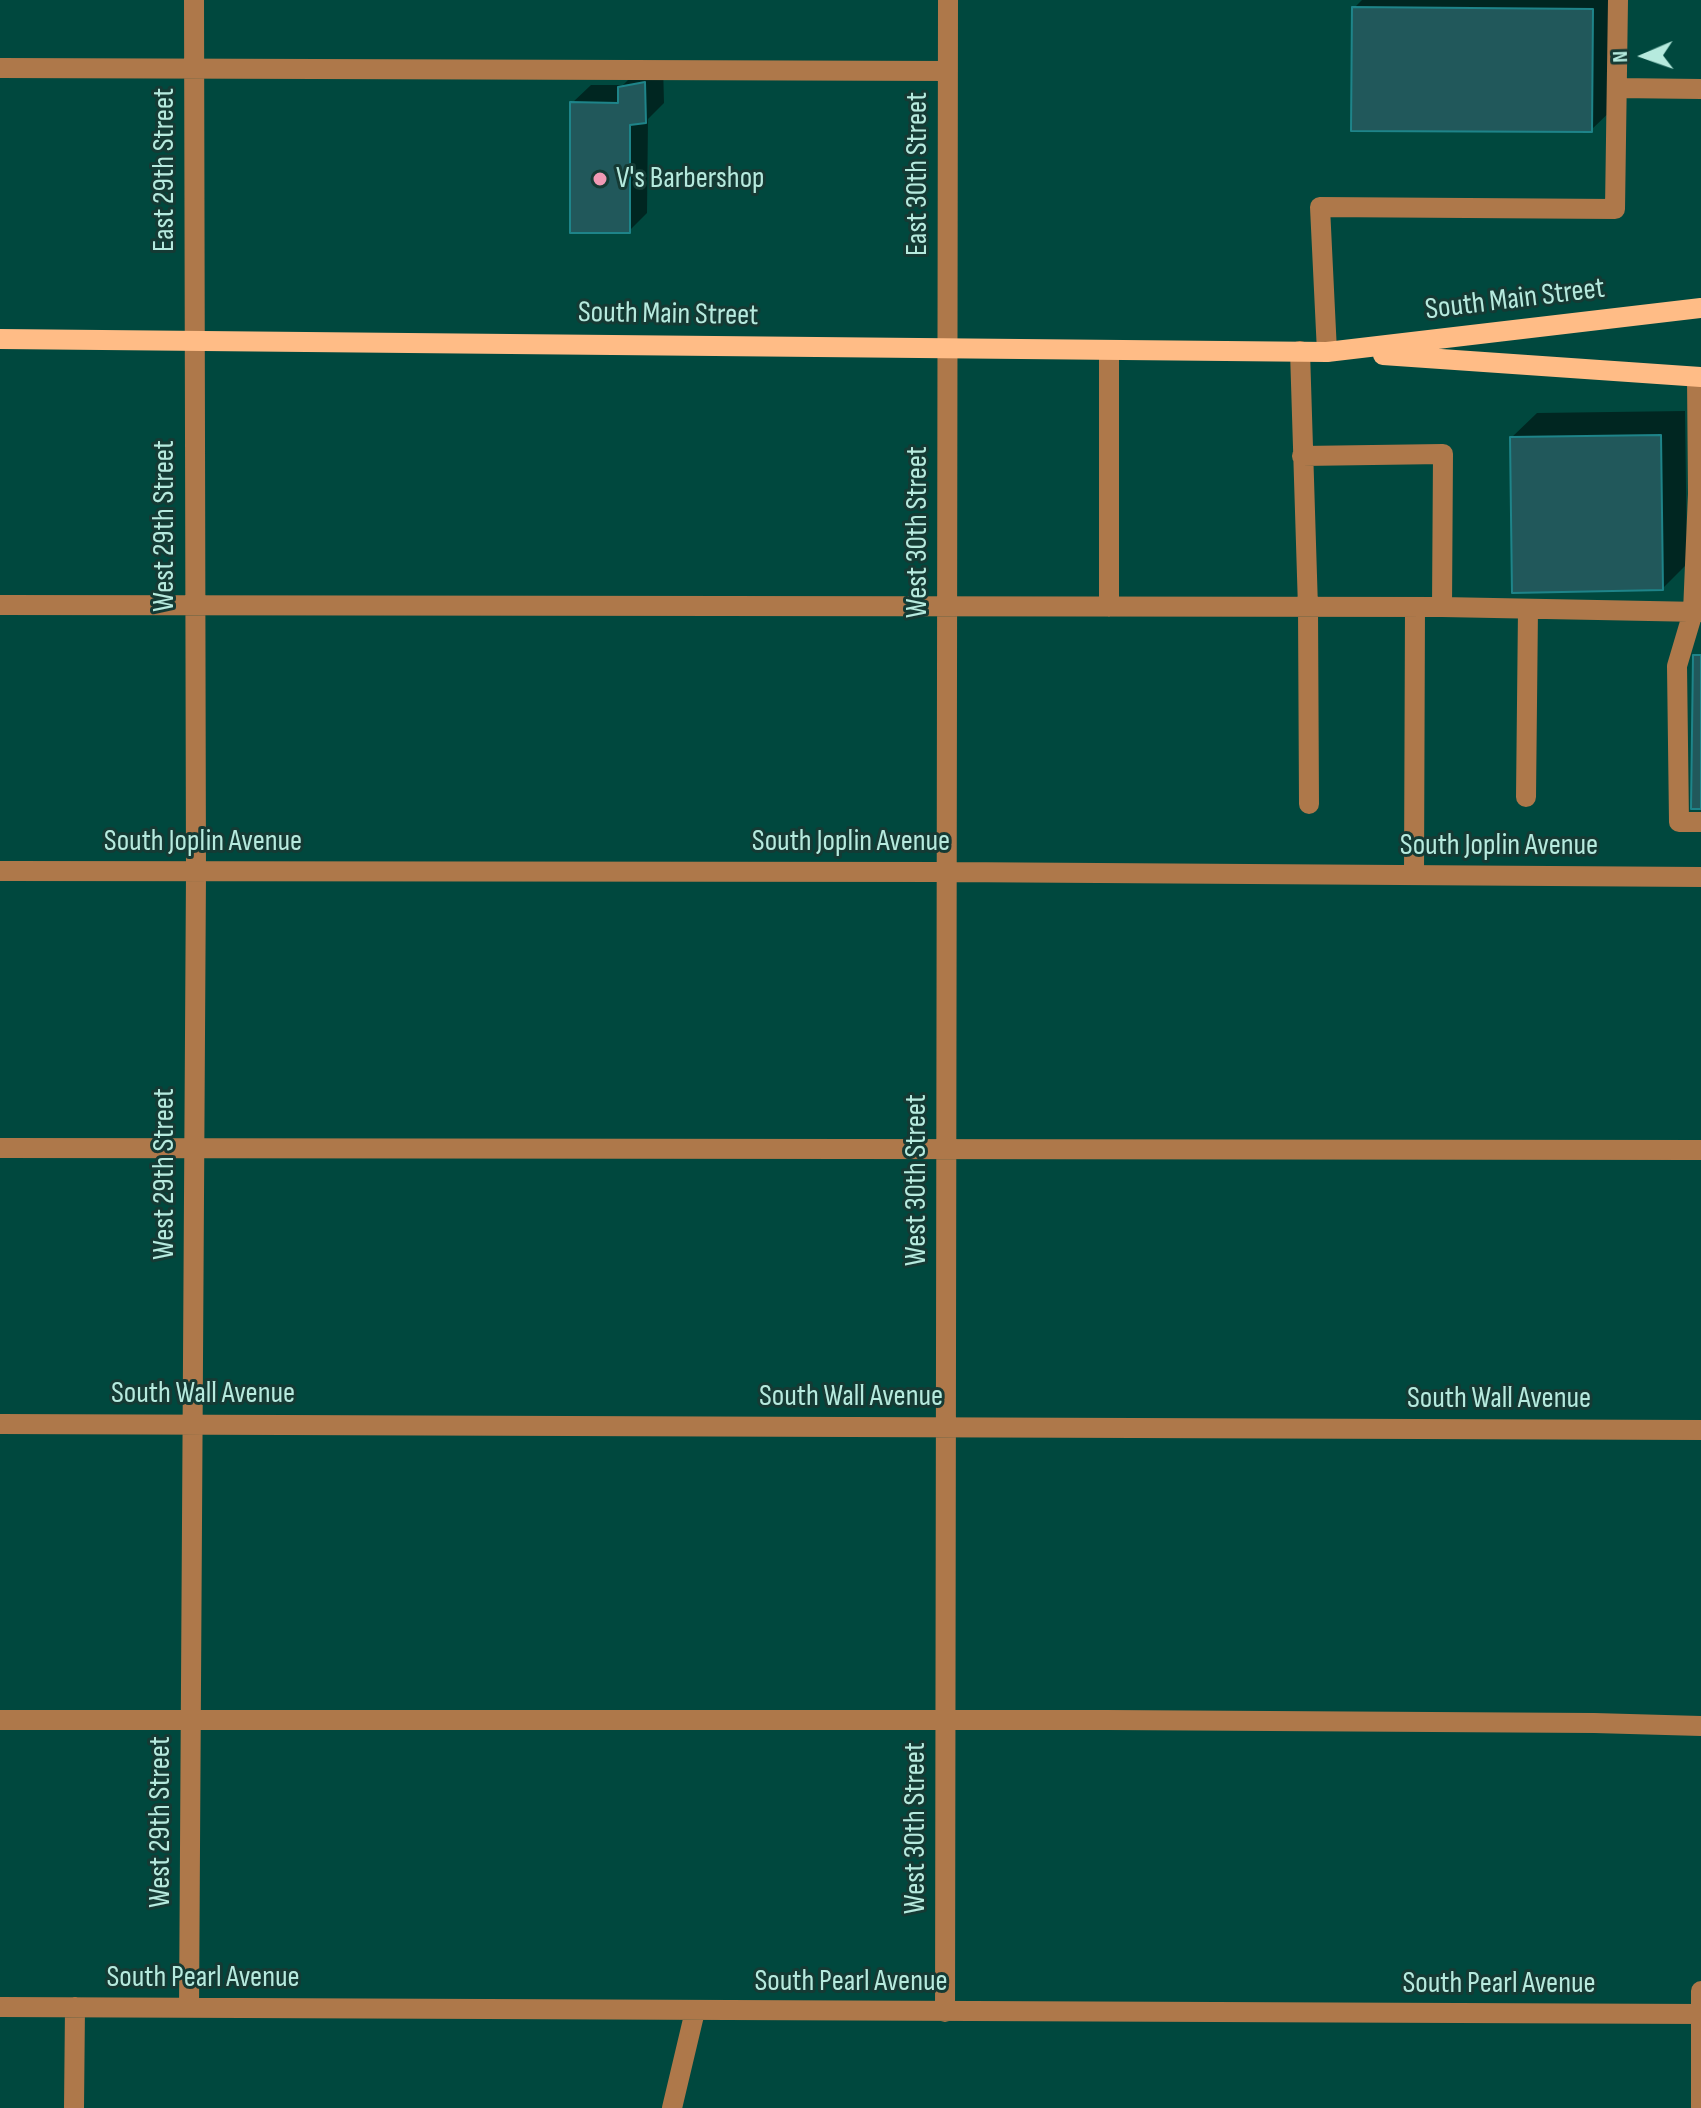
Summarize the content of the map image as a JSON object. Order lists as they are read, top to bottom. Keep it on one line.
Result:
{"streets":{"main road":["South Main Street"],"street":["East 29th Street","East 30th Street","West 29th Street","West 30th Street","South Joplin Avenue","South Wall Avenue","South Pearl Avenue"]},"crossings":[["East 29th Street","South Main Street"],["East 29th Street","West 29th Street"],["East 30th Street","South Main Street"],["East 30th Street","West 30th Street"],["South Main Street","West 29th Street"],["South Main Street","West 30th Street"],["West 29th Street","South Joplin Avenue"],["West 29th Street","South Wall Avenue"],["West 29th Street","South Pearl Avenue"],["West 30th Street","South Joplin Avenue"],["West 30th Street","South Wall Avenue"],["West 30th Street","South Pearl Avenue"]],"places":["V's Barbershop"],"north":"left"}
